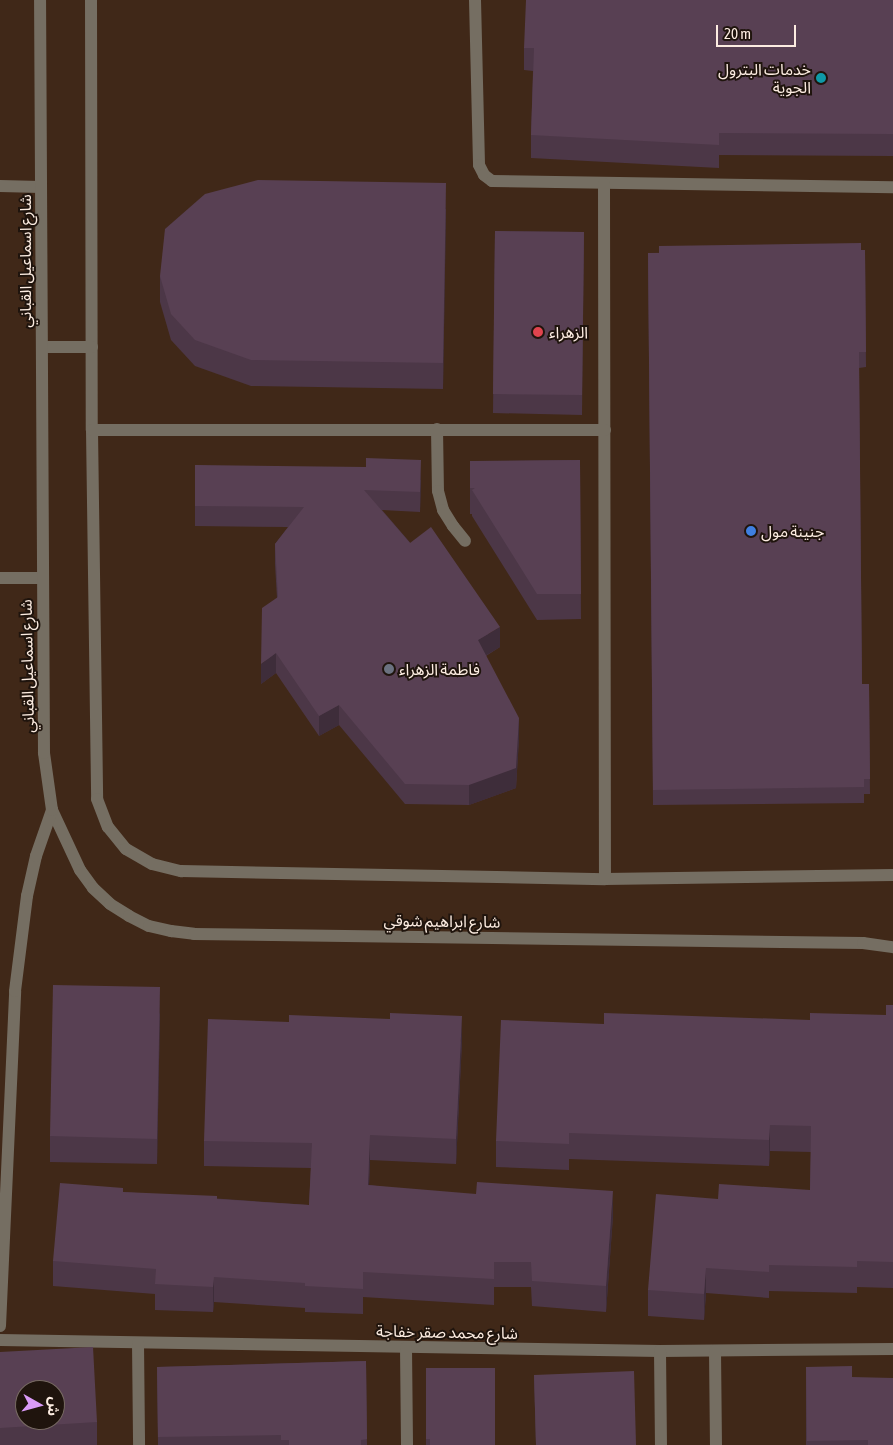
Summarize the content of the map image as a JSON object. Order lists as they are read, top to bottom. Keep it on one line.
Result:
{"streets":{"street":["شارع اسماعيل القباني","شارع ابراهيم شوقي","شارع محمد صقر خفاجة"]},"crossings":[["شارع اسماعيل القباني","شارع ابراهيم شوقي"]],"places":["خدمات البترول الجوية","الزهراء","جنينة مول","فاطمة الزهراء"],"scale_bar":"20 m","north":"right"}
